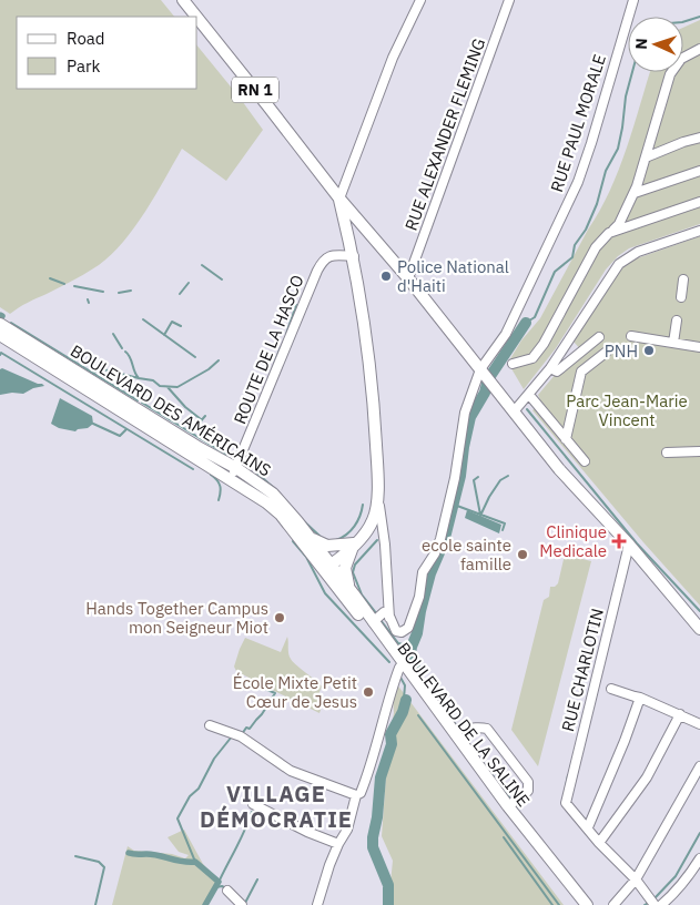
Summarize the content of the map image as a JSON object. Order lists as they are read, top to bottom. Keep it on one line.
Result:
{"streets":{"main road":["RN 1","BOULEVARD DES AMÉRICAINS","BOULEVARD DE LA SALINE"],"street":["RUE PAUL MORALE","RUE ALEXANDER FLEMING","ROUTE DE LA HASCO","RUE CHARLOTIN"]},"crossings":[["RN 1","RUE PAUL MORALE"],["RN 1","RUE ALEXANDER FLEMING"],["RN 1","RUE CHARLOTIN"],["ROUTE DE LA HASCO","BOULEVARD DES AMÉRICAINS"],["BOULEVARD DES AMÉRICAINS","BOULEVARD DE LA SALINE"]],"districts":["VILLAGE DÉMOCRATIE"],"parks":["Parc Jean-Marie Vincent"],"places":{"other":["Police National d'Haiti","PNH","ecole sainte famille","Hands Together Campus mon Seigneur Miot","École Mixte Petit Cœur de Jesus"],"health":["Clinique Medicale"]},"legend":["Road","Park"],"north":"left"}
